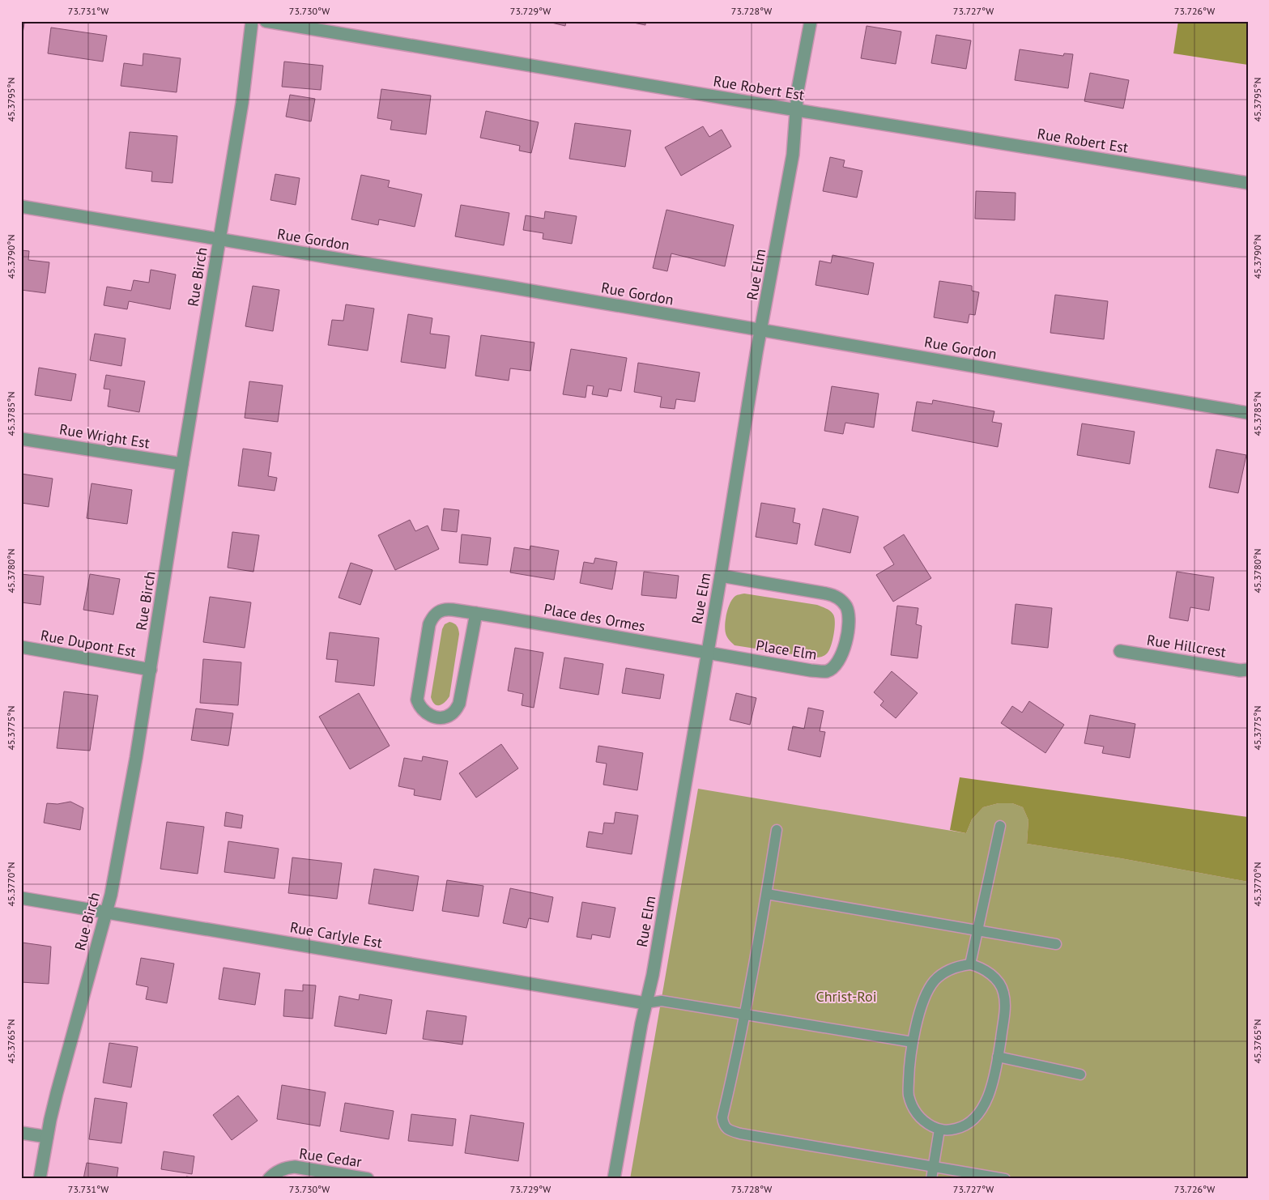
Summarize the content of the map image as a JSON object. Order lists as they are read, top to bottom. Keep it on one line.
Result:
{"streets":{"street":["Rue Robert Est","Rue Gordon","Rue Elm","Rue Birch","Rue Wright Est","Place des Ormes","Rue Dupont Est","Rue Hillcrest","Place Elm","Rue Carlyle Est","Rue Cedar"]},"crossings":[["Rue Robert Est","Rue Elm"],["Rue Gordon","Rue Elm"],["Rue Gordon","Rue Birch"],["Rue Elm","Place des Ormes"],["Rue Elm","Place Elm"],["Rue Elm","Rue Carlyle Est"],["Rue Birch","Rue Wright Est"],["Rue Birch","Rue Dupont Est"],["Rue Birch","Rue Carlyle Est"],["Place des Ormes","Place Elm"]],"parks":["Christ-Roi"],"coordinates":["73.731°W","73.730°W","73.729°W","73.728°W","73.727°W","73.726°W","45.3795°N","45.3790°N","45.3785°N","45.3780°N","45.3775°N","45.3770°N","45.3765°N"]}
